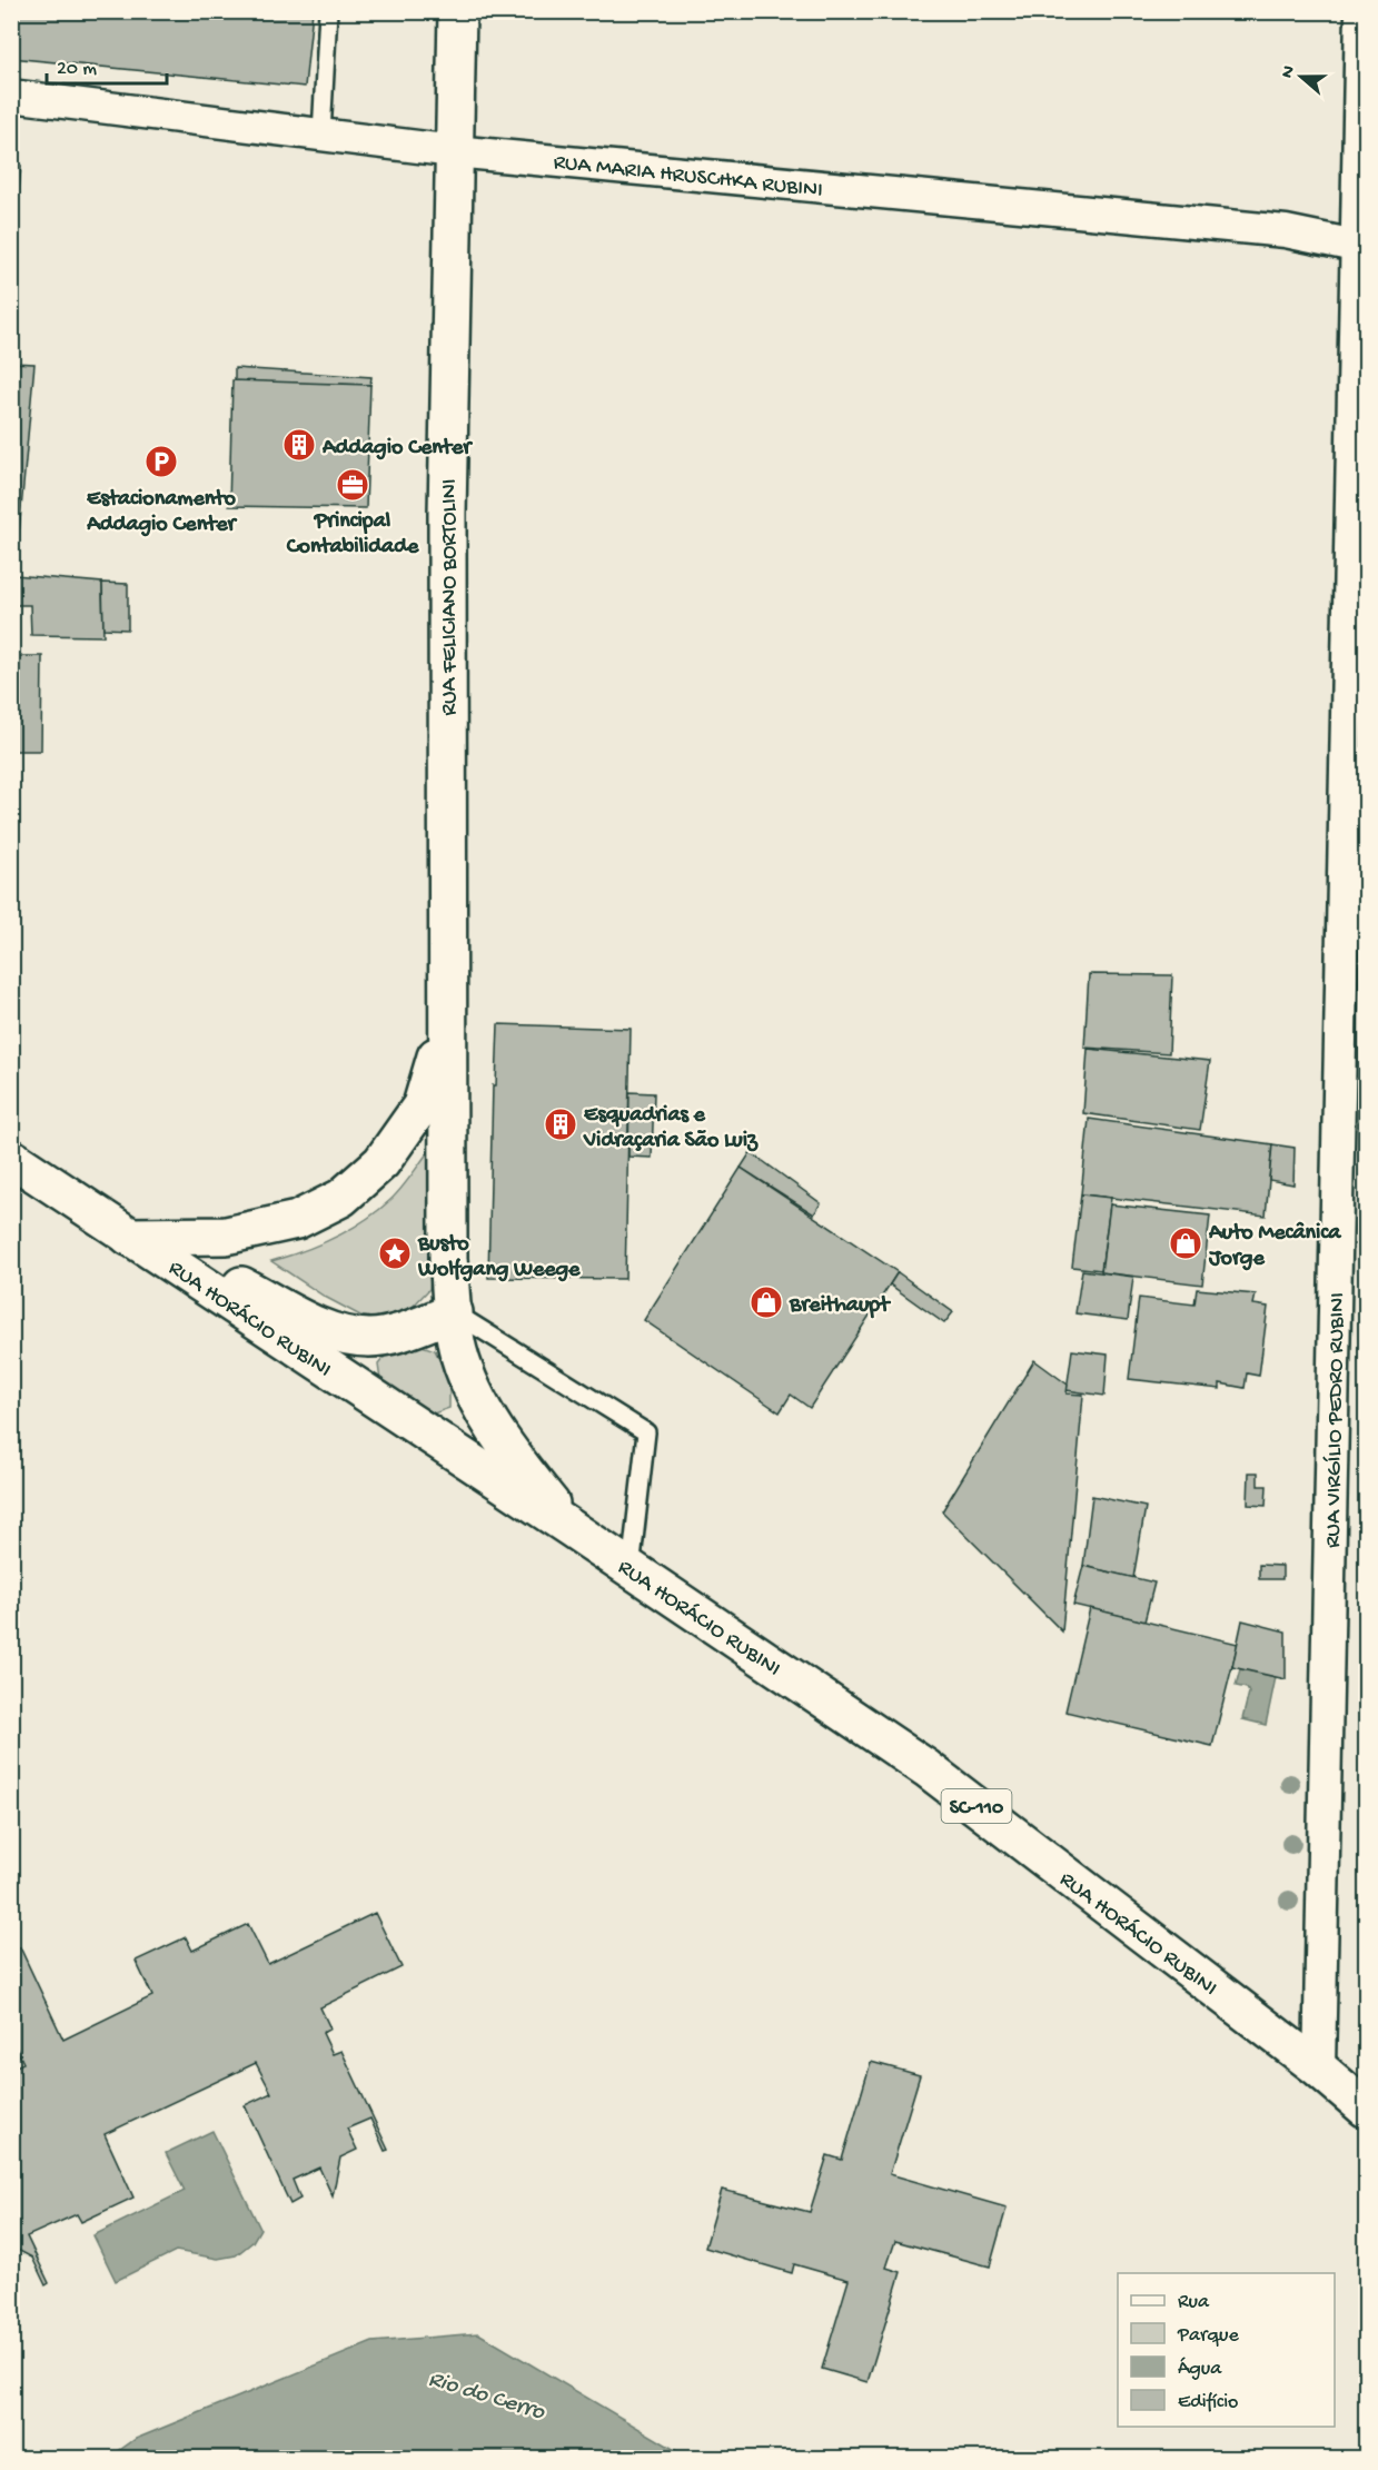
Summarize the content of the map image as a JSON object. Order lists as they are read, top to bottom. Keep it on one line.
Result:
{"streets":{"main road":["RUA FELICIANO BORTOLINI","RUA HORÁCIO RUBINI","SC-110"],"street":["RUA MARIA HRUSCHKA RUBINI","RUA VIRGÍLIO PEDRO RUBINI"]},"crossings":[["RUA MARIA HRUSCHKA RUBINI","RUA FELICIANO BORTOLINI"],["RUA MARIA HRUSCHKA RUBINI","RUA VIRGÍLIO PEDRO RUBINI"],["RUA FELICIANO BORTOLINI","RUA HORÁCIO RUBINI"],["RUA HORÁCIO RUBINI","RUA VIRGÍLIO PEDRO RUBINI"]],"water":["Rio do Cerro"],"places":{"building":["Addagio Center","Esquadrias e Vidraçaria São Luiz"],"parking":["Estacionamento Addagio Center"],"office":["Principal Contabilidade"],"shop":["Auto Mecânica Jorge","Breithaupt"],"place":["Busto Wolfgang Weege"]},"legend":["Rua","Parque","Água","Edifício"],"scale_bar":"20 m","north":"left"}
